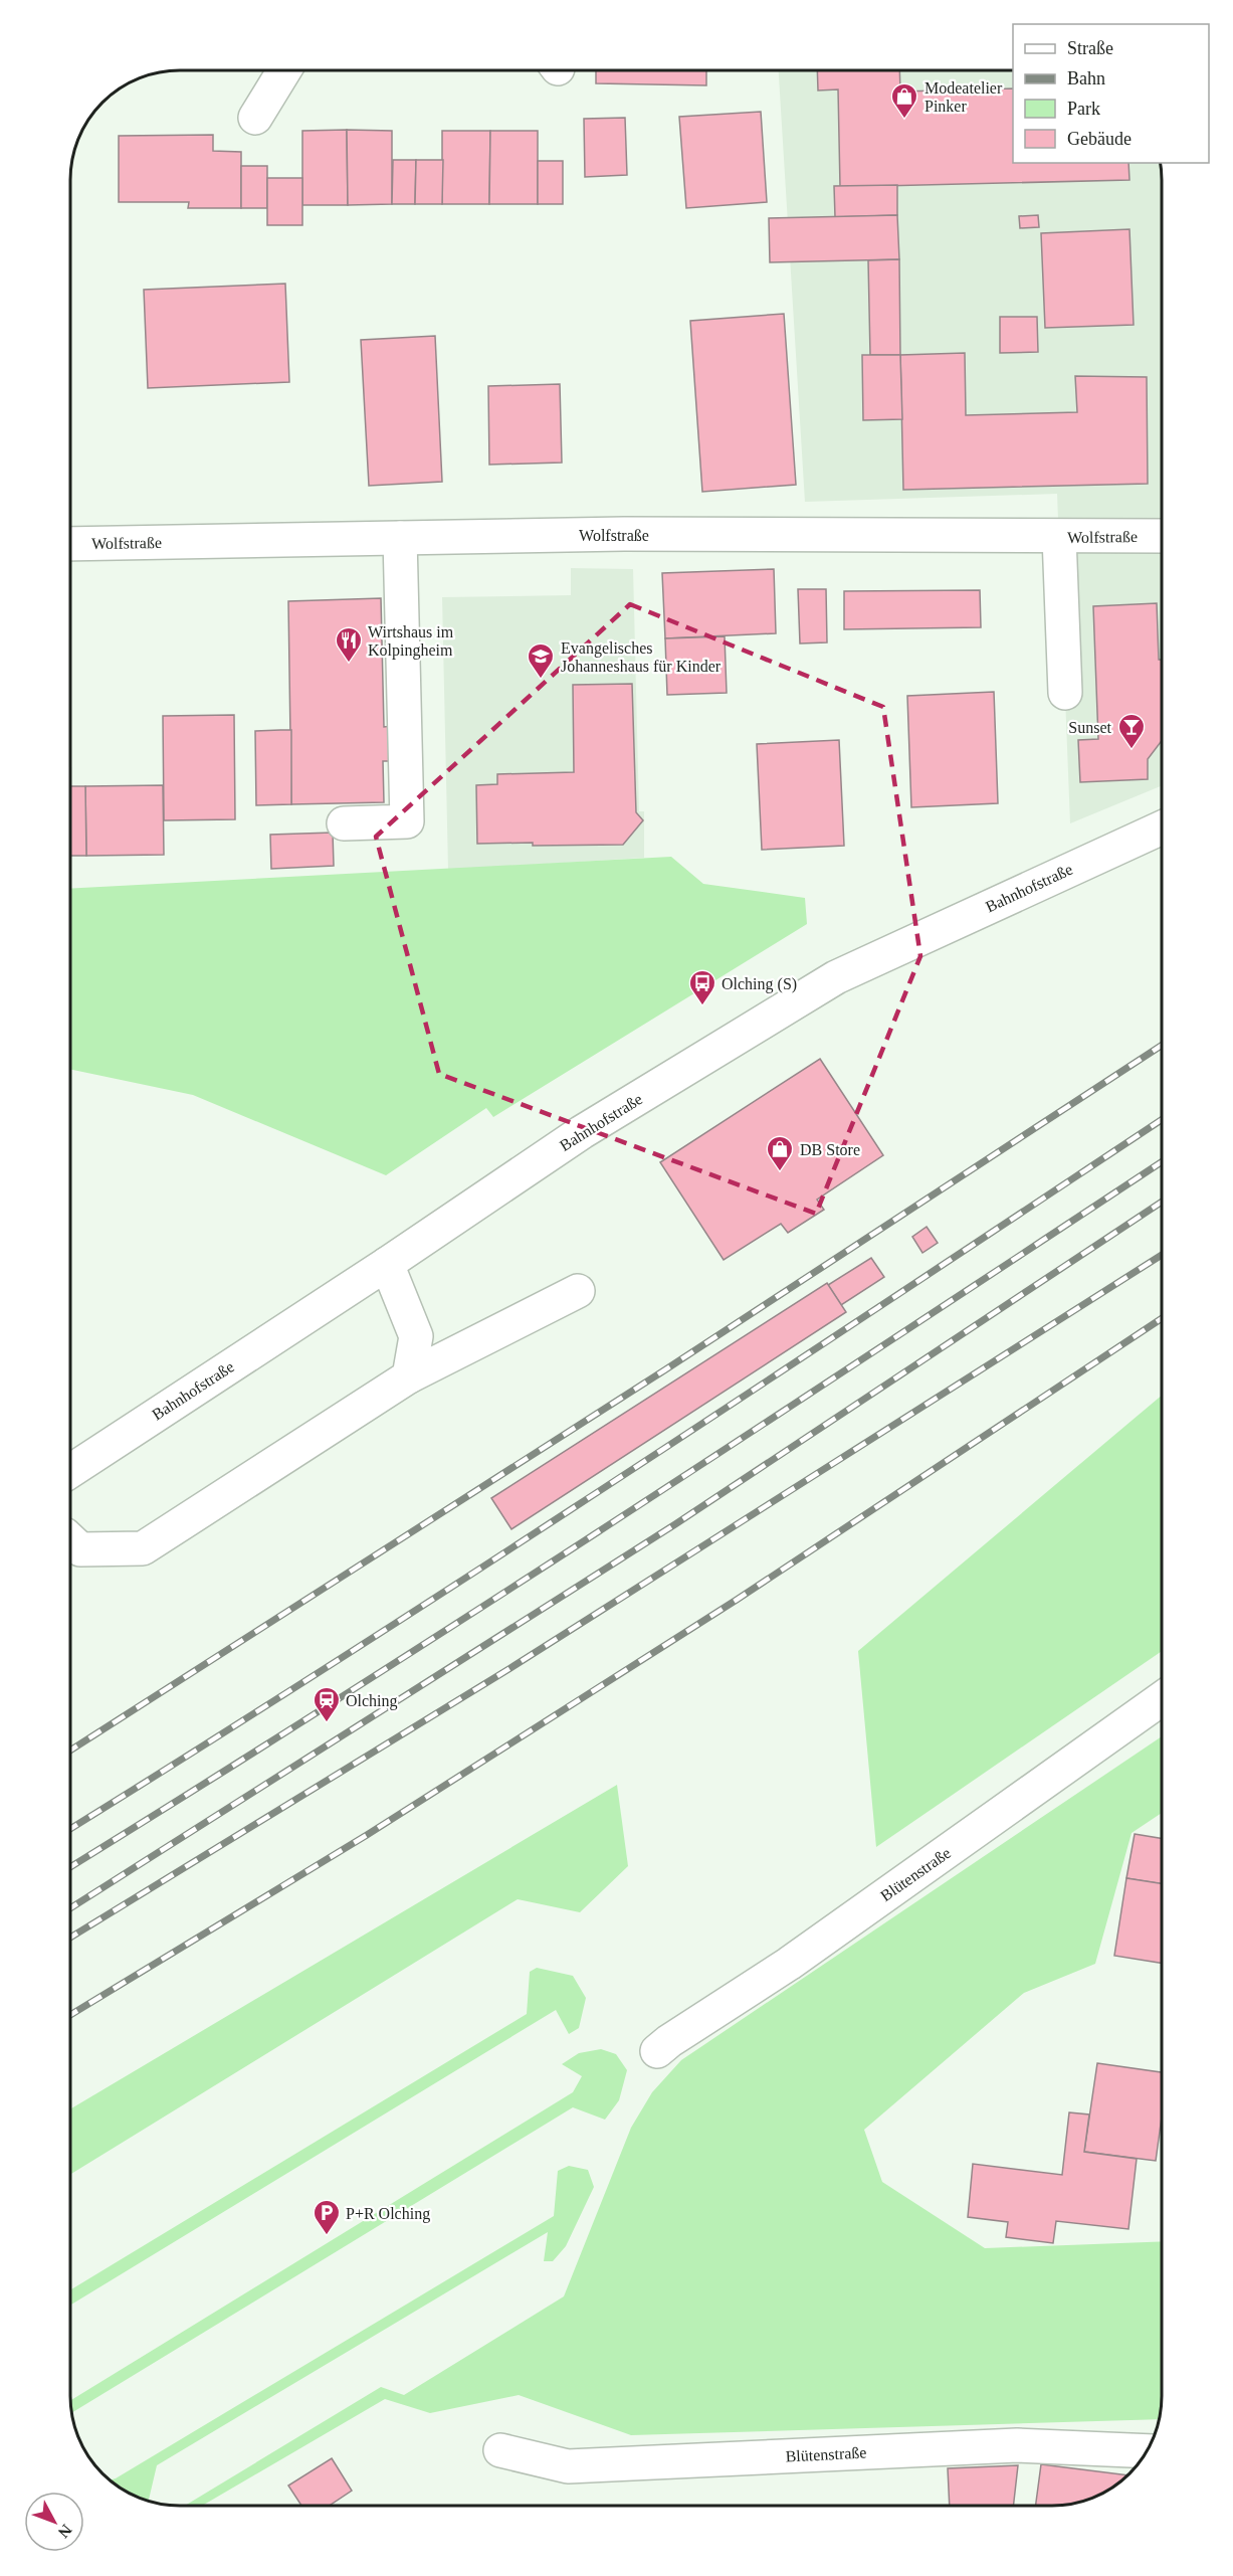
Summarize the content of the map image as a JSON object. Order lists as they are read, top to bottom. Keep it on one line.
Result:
{"streets":{"street":["Wolfstraße","Bahnhofstraße","Blütenstraße"]},"places":{"shop":["Modeatelier Pinker","DB Store"],"restaurant":["Wirtshaus im Kolpingheim"],"school or university":["Evangelisches Johanneshaus für Kinder"],"bar":["Sunset"],"bus stop":["Olching (S)"],"station":["Olching"],"parking":["P+R Olching"]},"legend":["Straße","Bahn","Park","Gebäude"],"north":"bottom right"}
